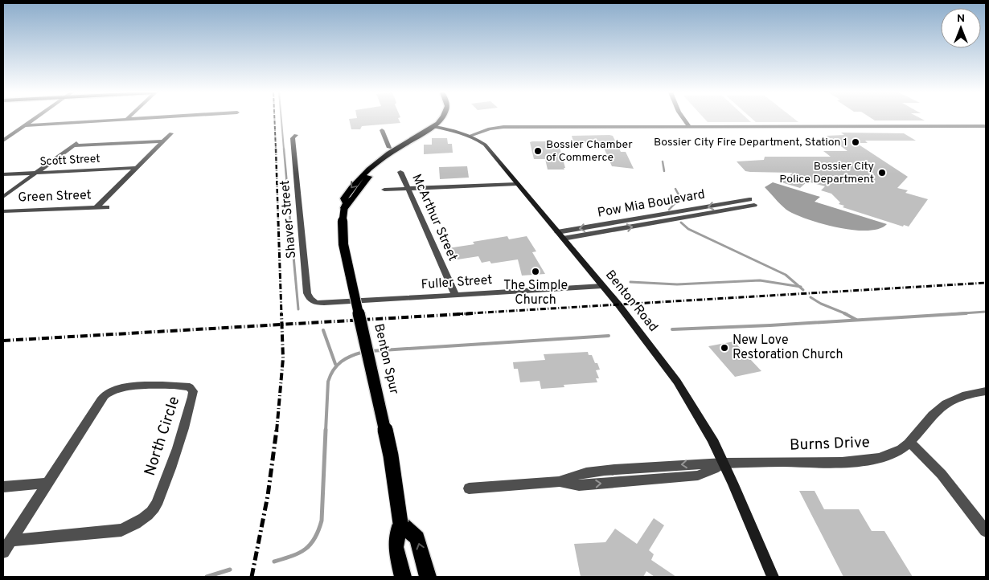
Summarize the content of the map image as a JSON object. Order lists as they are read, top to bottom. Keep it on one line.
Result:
{"streets":{"main road":["Benton Road","Benton Spur"],"street":["Scott Street","Green Street","Pow Mia Boulevard","McArthur Street","Shaver Street","Fuller Street","North Circle","Burns Drive"]},"crossings":[["Pow Mia Boulevard","Benton Road"],["McArthur Street","Fuller Street"],["Shaver Street","Fuller Street"],["Fuller Street","Benton Road"],["Benton Road","Benton Spur"],["Benton Road","Burns Drive"]],"places":["Bossier City Fire Department, Station 1","Bossier Chamber of Commerce","Bossier City Police Department","The Simple Church","New Love Restoration Church"],"north":"top"}
